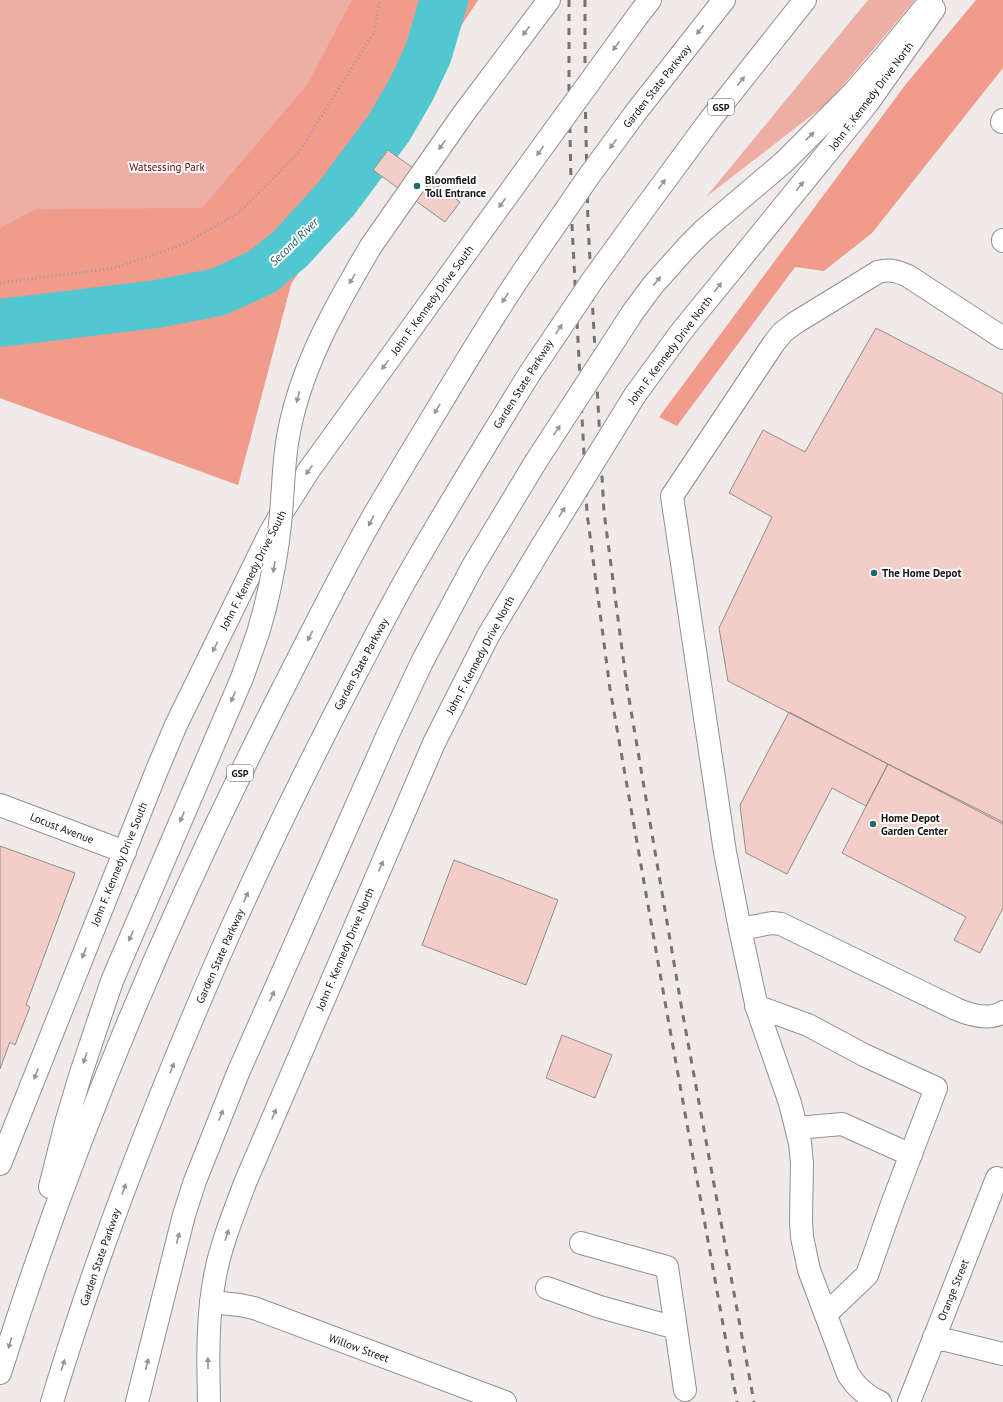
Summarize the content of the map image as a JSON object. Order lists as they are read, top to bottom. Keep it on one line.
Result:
{"streets":{"main road":["Garden State Parkway","John F. Kennedy Drive North","GSP","John F. Kennedy Drive South","Locust Avenue","Orange Street","Willow Street"]},"crossings":[["John F. Kennedy Drive North","Willow Street"],["John F. Kennedy Drive South","Locust Avenue"]],"water":["Second River"],"parks":["Watsessing Park"],"places":["Bloomfield Toll Entrance","The Home Depot","Home Depot Garden Center"]}
